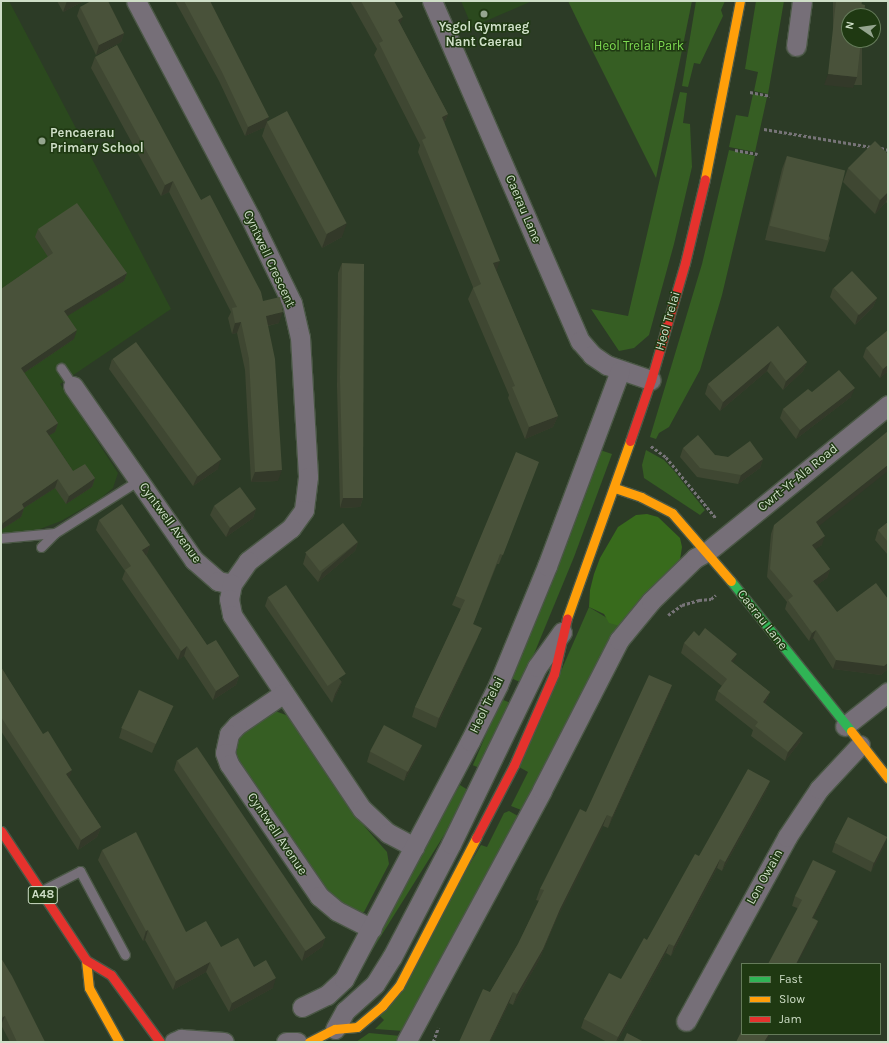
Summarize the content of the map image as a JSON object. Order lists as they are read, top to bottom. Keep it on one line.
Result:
{"streets":{"main road":["Caerau Lane","Heol Trelai","A48"],"street":["Cyntwell Crescent","Cwrt-Yr-Ala Road","Cyntwell Avenue","Lon Owain"]},"crossings":[["Caerau Lane","Heol Trelai"],["Caerau Lane","Cwrt-Yr-Ala Road"],["Caerau Lane","Lon Owain"],["Cyntwell Crescent","Cyntwell Avenue"],["Heol Trelai","Cyntwell Avenue"]],"parks":["Heol Trelai Park"],"places":["Ysgol Gymraeg Nant Caerau","Pencaerau Primary School"],"legend":["Fast","Slow","Jam"],"north":"left"}
